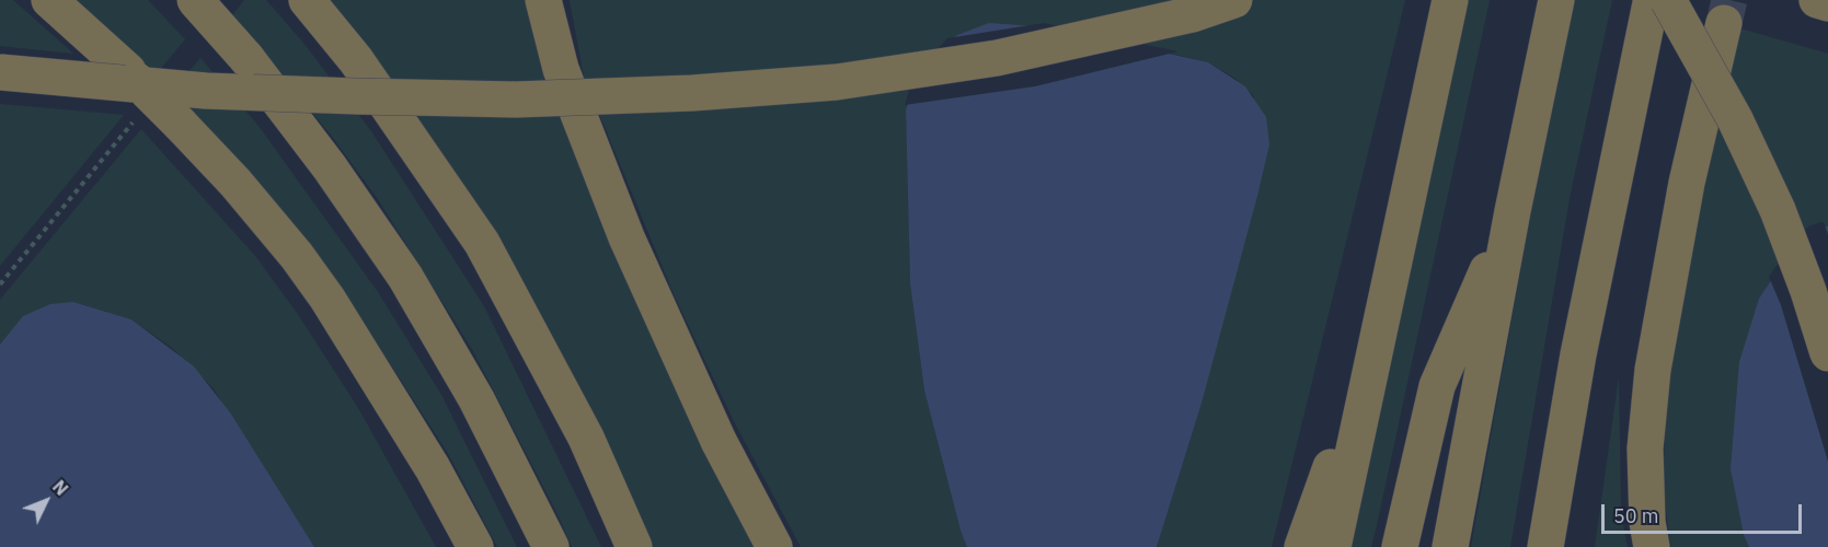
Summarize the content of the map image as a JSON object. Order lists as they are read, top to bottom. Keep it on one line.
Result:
{"scale_bar":"50 m","north":"top right"}
